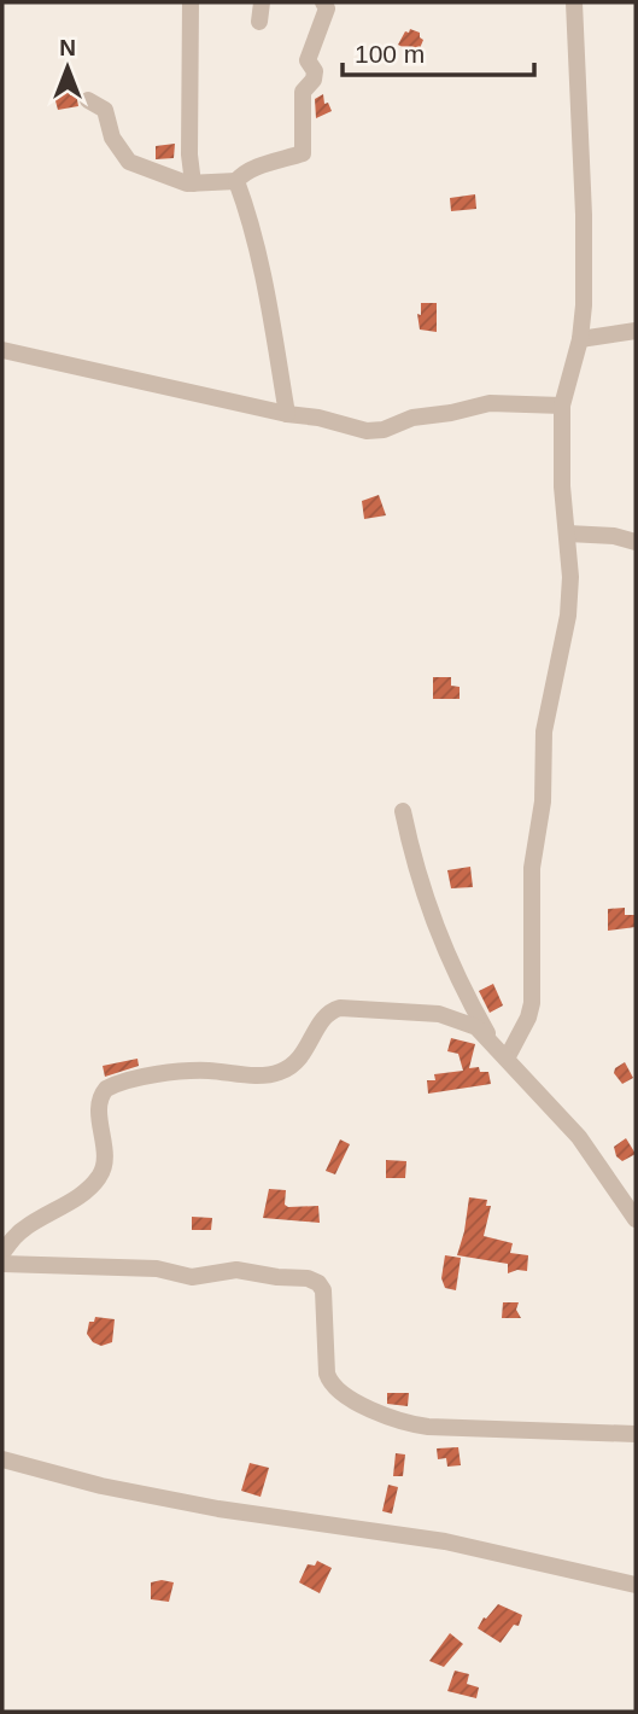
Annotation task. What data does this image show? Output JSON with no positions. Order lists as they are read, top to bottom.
{
  "scale_bar": "100 m",
  "north": "top"
}
